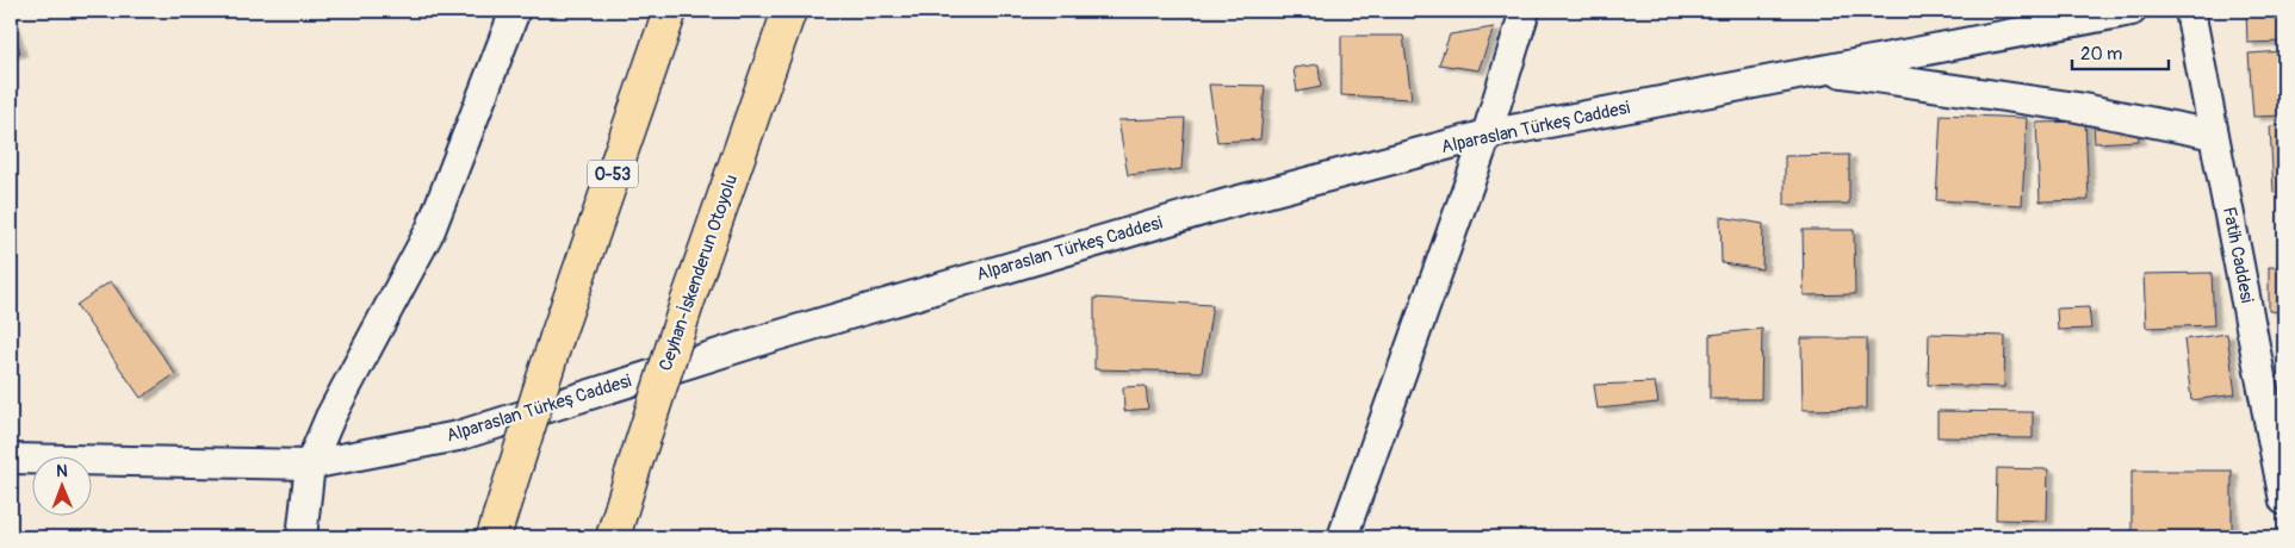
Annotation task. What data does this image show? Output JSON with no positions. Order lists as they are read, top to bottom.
{
  "streets": {
    "highway": ["O-53", "Ceyhan-İskenderun Otoyolu"],
    "street": ["Alparaslan Türkeş Caddesi", "Fatih Caddesi"]
  },
  "scale_bar": "20 m",
  "north": "top"
}
